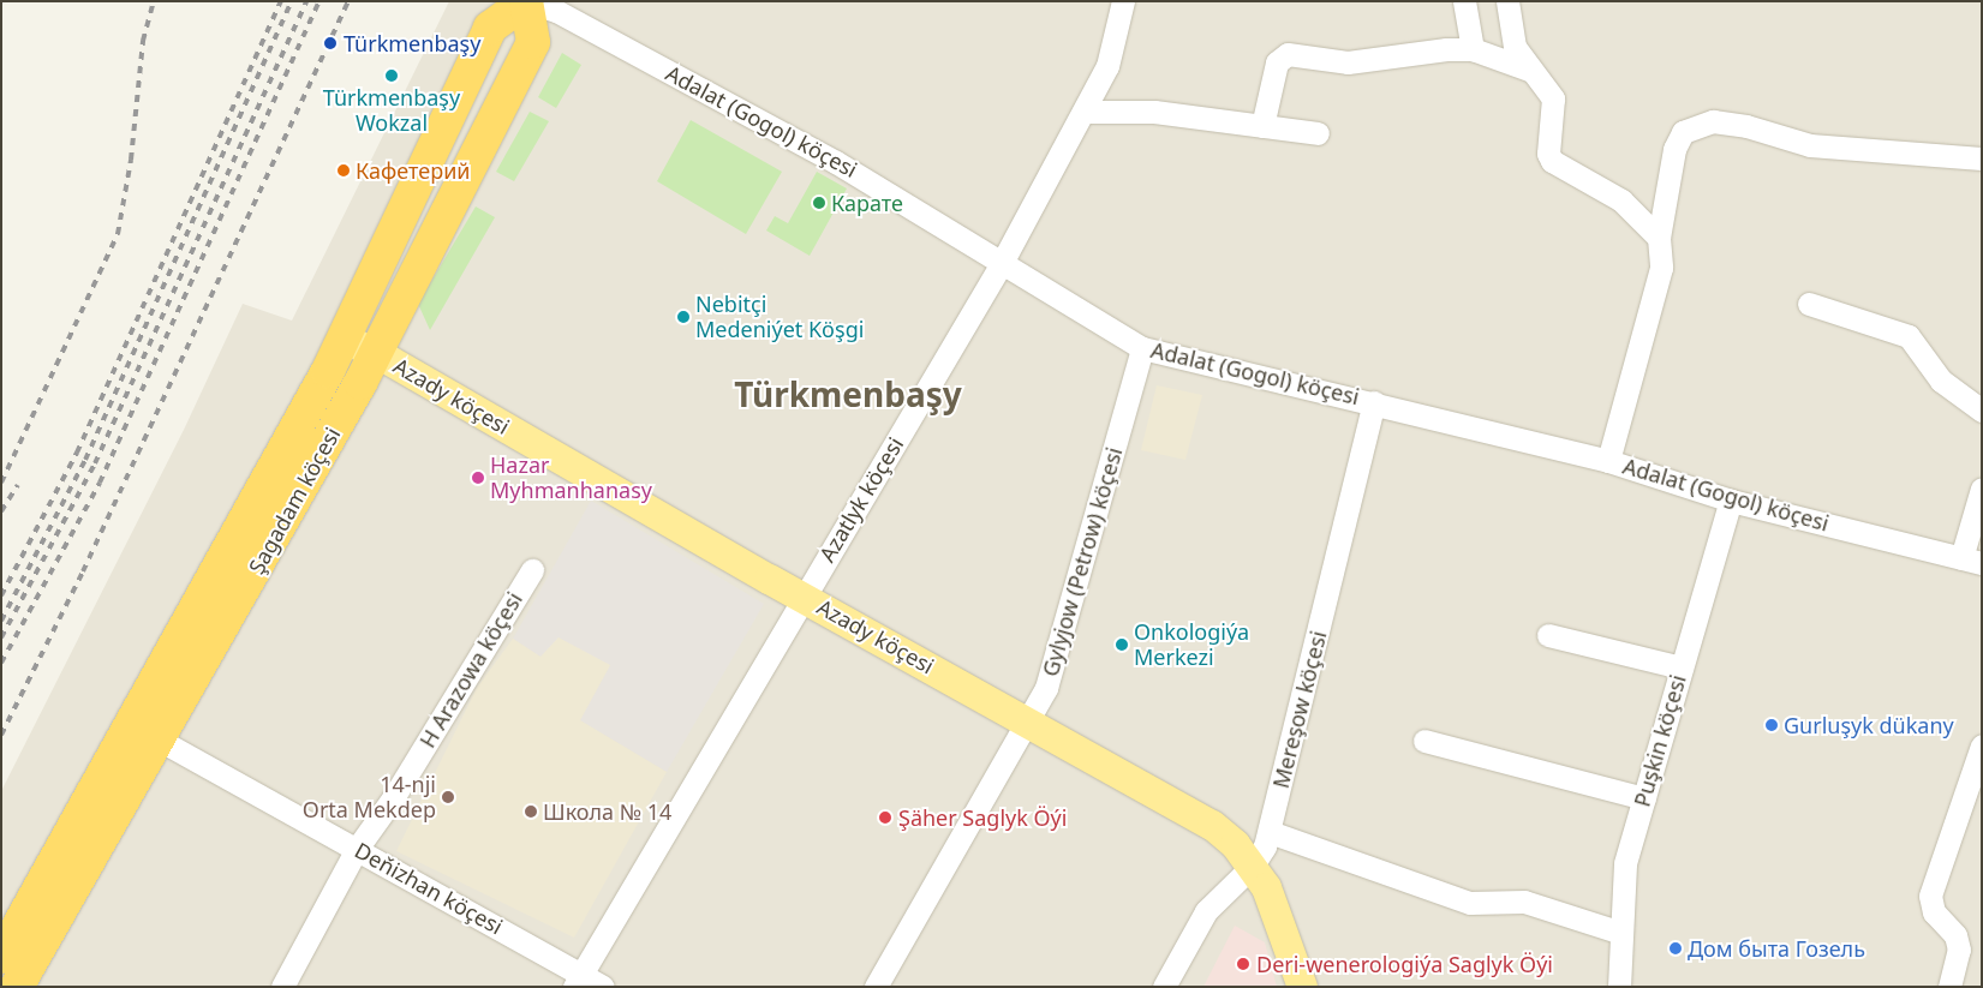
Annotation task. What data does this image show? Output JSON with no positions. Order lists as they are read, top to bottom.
{
  "streets": {
    "highway": ["Şagadam köçesi"],
    "main road": ["Azady köçesi"],
    "street": [
      "Adalat (Gogol) köçesi",
      "Azatlyk köçesi",
      "Gylyjow (Petrow) köçesi",
      "H Arazowa köçesi",
      "Mereşow köçesi",
      "Puşkin köçesi",
      "Deňizhan köçesi"
    ]
  },
  "crossings": [
    ["Adalat (Gogol) köçesi", "Azatlyk köçesi"],
    ["Adalat (Gogol) köçesi", "Şagadam köçesi"],
    ["Adalat (Gogol) köçesi", "Gylyjow (Petrow) köçesi"],
    ["Adalat (Gogol) köçesi", "Mereşow köçesi"],
    ["Adalat (Gogol) köçesi", "Puşkin köçesi"],
    ["Azady köçesi", "Azatlyk köçesi"],
    ["Azady köçesi", "Şagadam köçesi"],
    ["Azady köçesi", "Gylyjow (Petrow) köçesi"],
    ["Azady köçesi", "Mereşow köçesi"],
    ["Azatlyk köçesi", "Deňizhan köçesi"],
    ["Şagadam köçesi", "Deňizhan köçesi"],
    ["H Arazowa köçesi", "Deňizhan köçesi"]
  ],
  "districts": ["Türkmenbaşy"],
  "places": [
    "Türkmenbaşy",
    "Türkmenbaşy Wokzal",
    "Кафетерий",
    "Карате",
    "Nebitçi Medeniýet Köşgi",
    "Hazar Myhmanhanasy",
    "Onkologiýa Merkezi",
    "Gurluşyk dükany",
    "14-nji Orta Mekdep",
    "Школа № 14",
    "Şäher Saglyk Öýi",
    "Дом быта Гозель",
    "Deri-wenerologiýa Saglyk Öýi"
  ]
}
